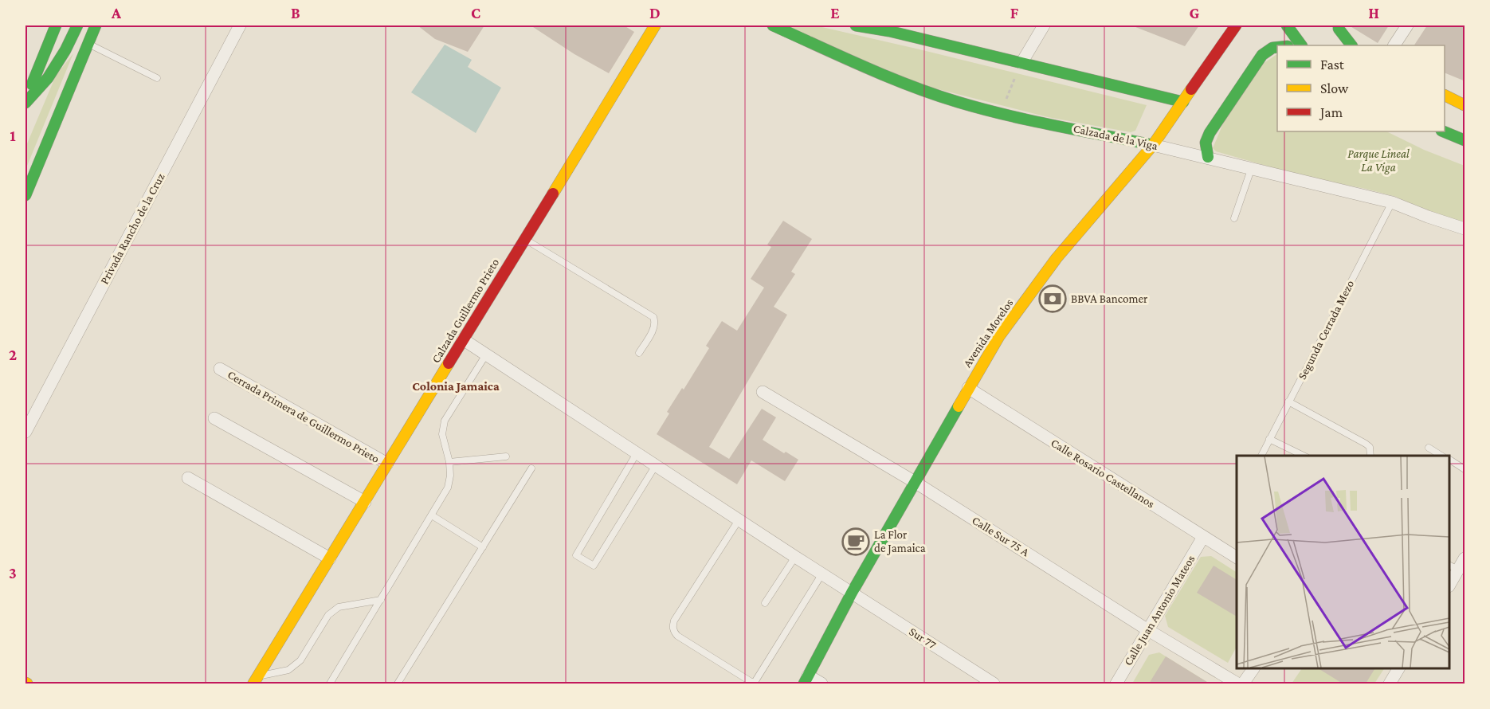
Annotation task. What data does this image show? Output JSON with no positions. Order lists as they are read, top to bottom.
{
  "streets": {
    "main road": ["Calzada de la Viga", "Calzada Guillermo Prieto", "Avenida Morelos"],
    "street": [
      "Privada Rancho de la Cruz",
      "Cerrada Primera de Guillermo Prieto",
      "Calle Rosario Castellanos",
      "Calle Sur 75 A",
      "Calle Juan Antonio Mateos",
      "Sur 77"
    ],
    "lane": ["Segunda Cerrada Mezo"]
  },
  "crossings": [
    ["Calzada de la Viga", "Segunda Cerrada Mezo"],
    ["Calzada de la Viga", "Avenida Morelos"],
    ["Calzada Guillermo Prieto", "Cerrada Primera de Guillermo Prieto"],
    ["Calzada Guillermo Prieto", "Sur 77"],
    ["Avenida Morelos", "Calle Rosario Castellanos"],
    ["Avenida Morelos", "Calle Sur 75 A"],
    ["Avenida Morelos", "Sur 77"],
    ["Calle Rosario Castellanos", "Calle Juan Antonio Mateos"],
    ["Calle Sur 75 A", "Calle Juan Antonio Mateos"]
  ],
  "districts": ["Colonia Jamaica"],
  "parks": ["Parque Lineal La Viga"],
  "places": {
    "bank": ["BBVA Bancomer"],
    "cafe": ["La Flor de Jamaica"]
  },
  "legend": ["Fast", "Slow", "Jam"],
  "grid": {
    "columns": [
      "A",
      "B",
      "C",
      "D",
      "E",
      "F",
      "G",
      "H"
    ],
    "rows": ["1", "2", "3"]
  }
}
